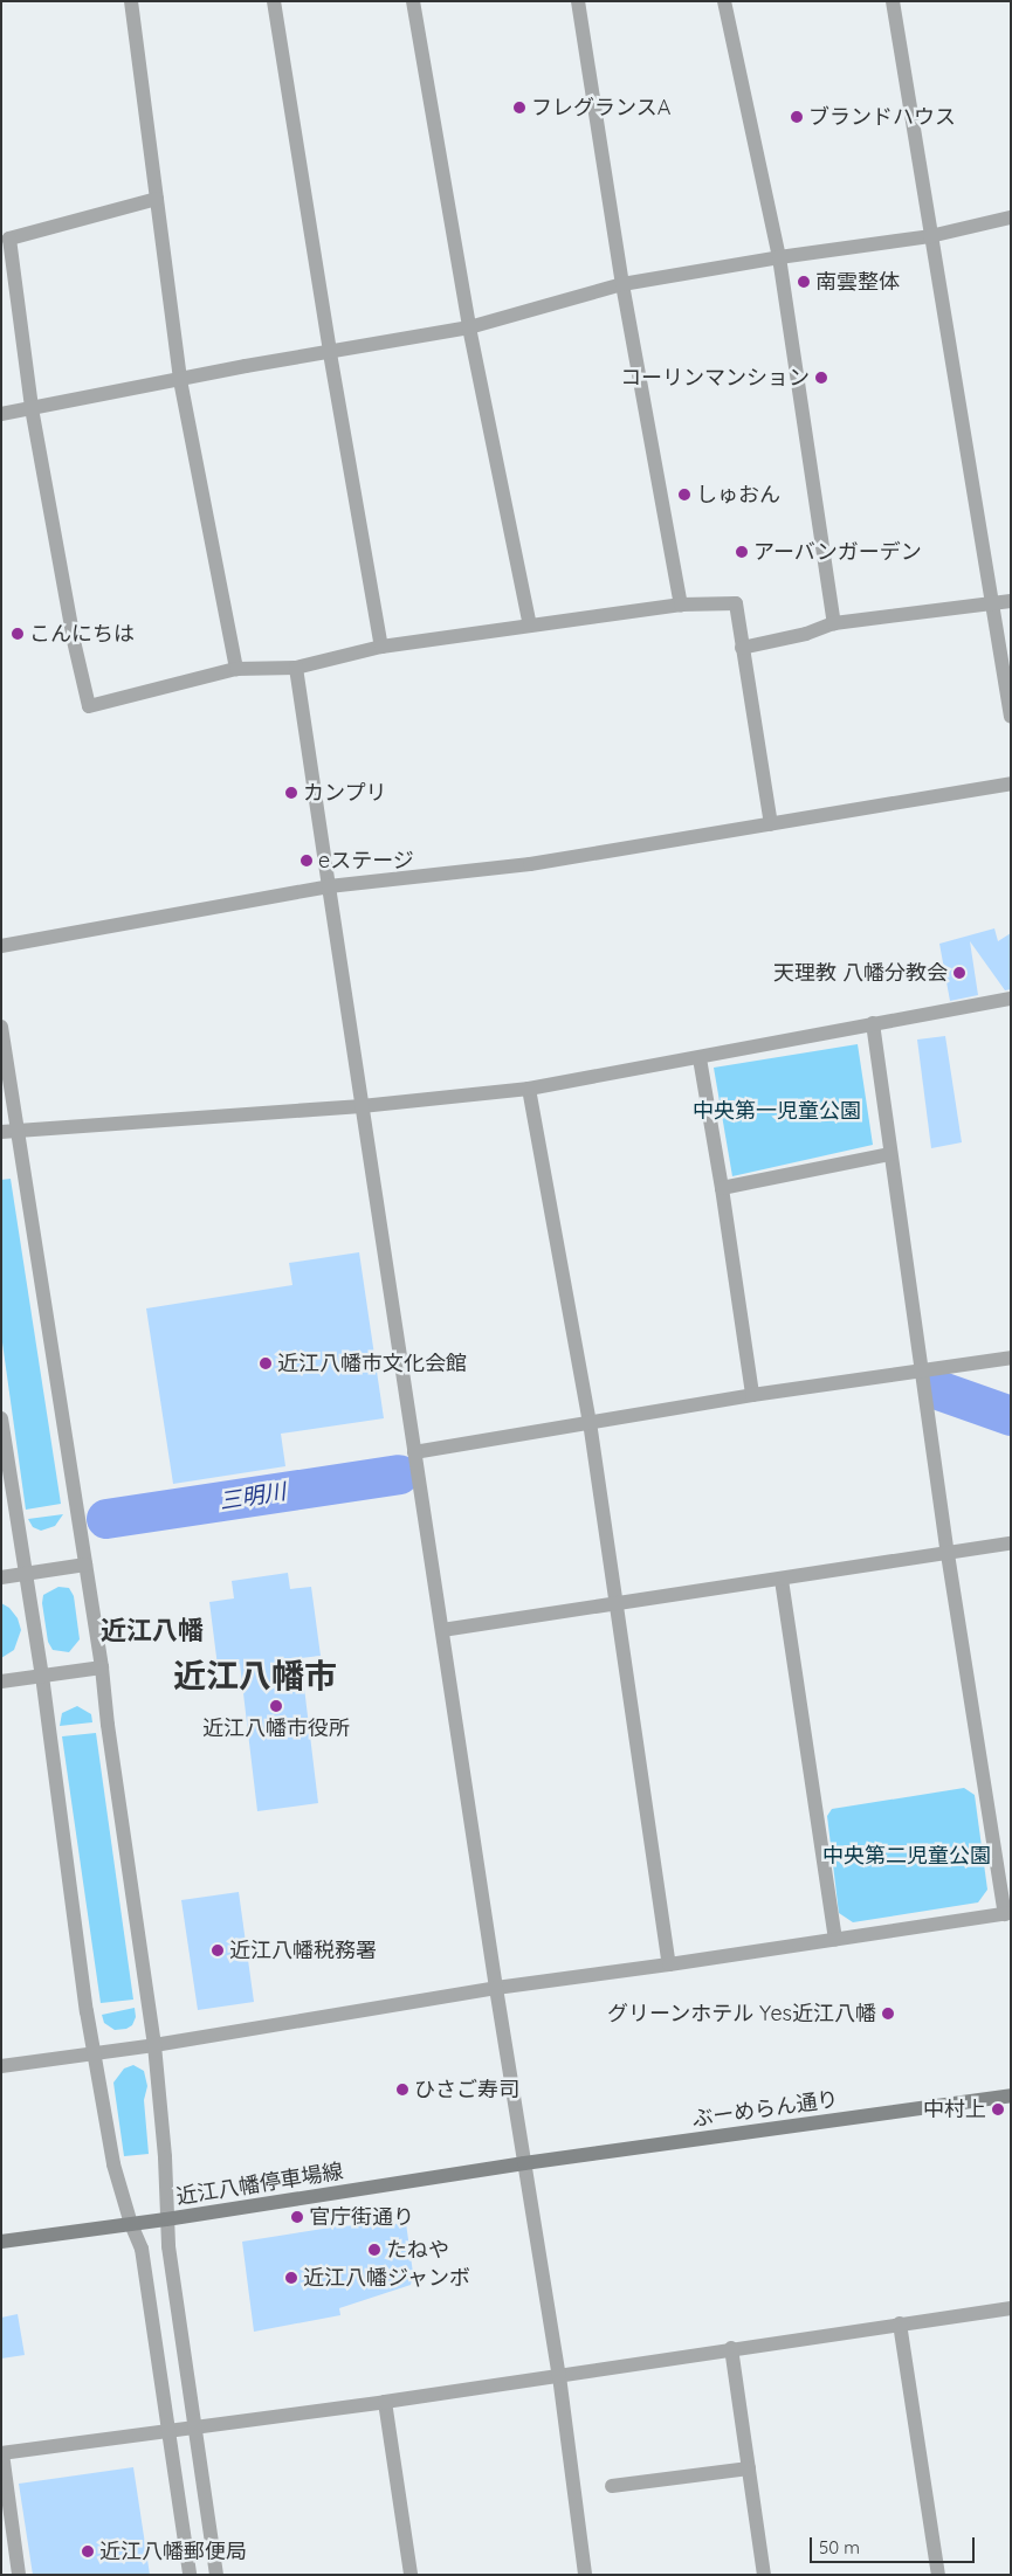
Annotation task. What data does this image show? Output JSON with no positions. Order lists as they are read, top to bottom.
{
  "streets": {
    "main road": ["ぶーめらん通り", "近江八幡停車場線"]
  },
  "crossings": [
    ["ぶーめらん通り", "近江八幡停車場線"]
  ],
  "districts": ["近江八幡", "近江八幡市"],
  "water": ["三明川"],
  "parks": ["中央第一児童公園", "中央第二児童公園"],
  "places": [
    "フレグランスA",
    "ブランドハウス",
    "南雲整体",
    "コーリンマンション",
    "しゅおん",
    "アーバンガーデン",
    "こんにちは",
    "カンプリ",
    "eステージ",
    "天理教 八幡分教会",
    "近江八幡市文化会館",
    "近江八幡市役所",
    "近江八幡税務署",
    "グリーンホテル Yes近江八幡",
    "ひさご寿司",
    "中村上",
    "官庁街通り",
    "たねや",
    "近江八幡ジャンボ",
    "近江八幡郵便局"
  ],
  "scale_bar": "50 m"
}
